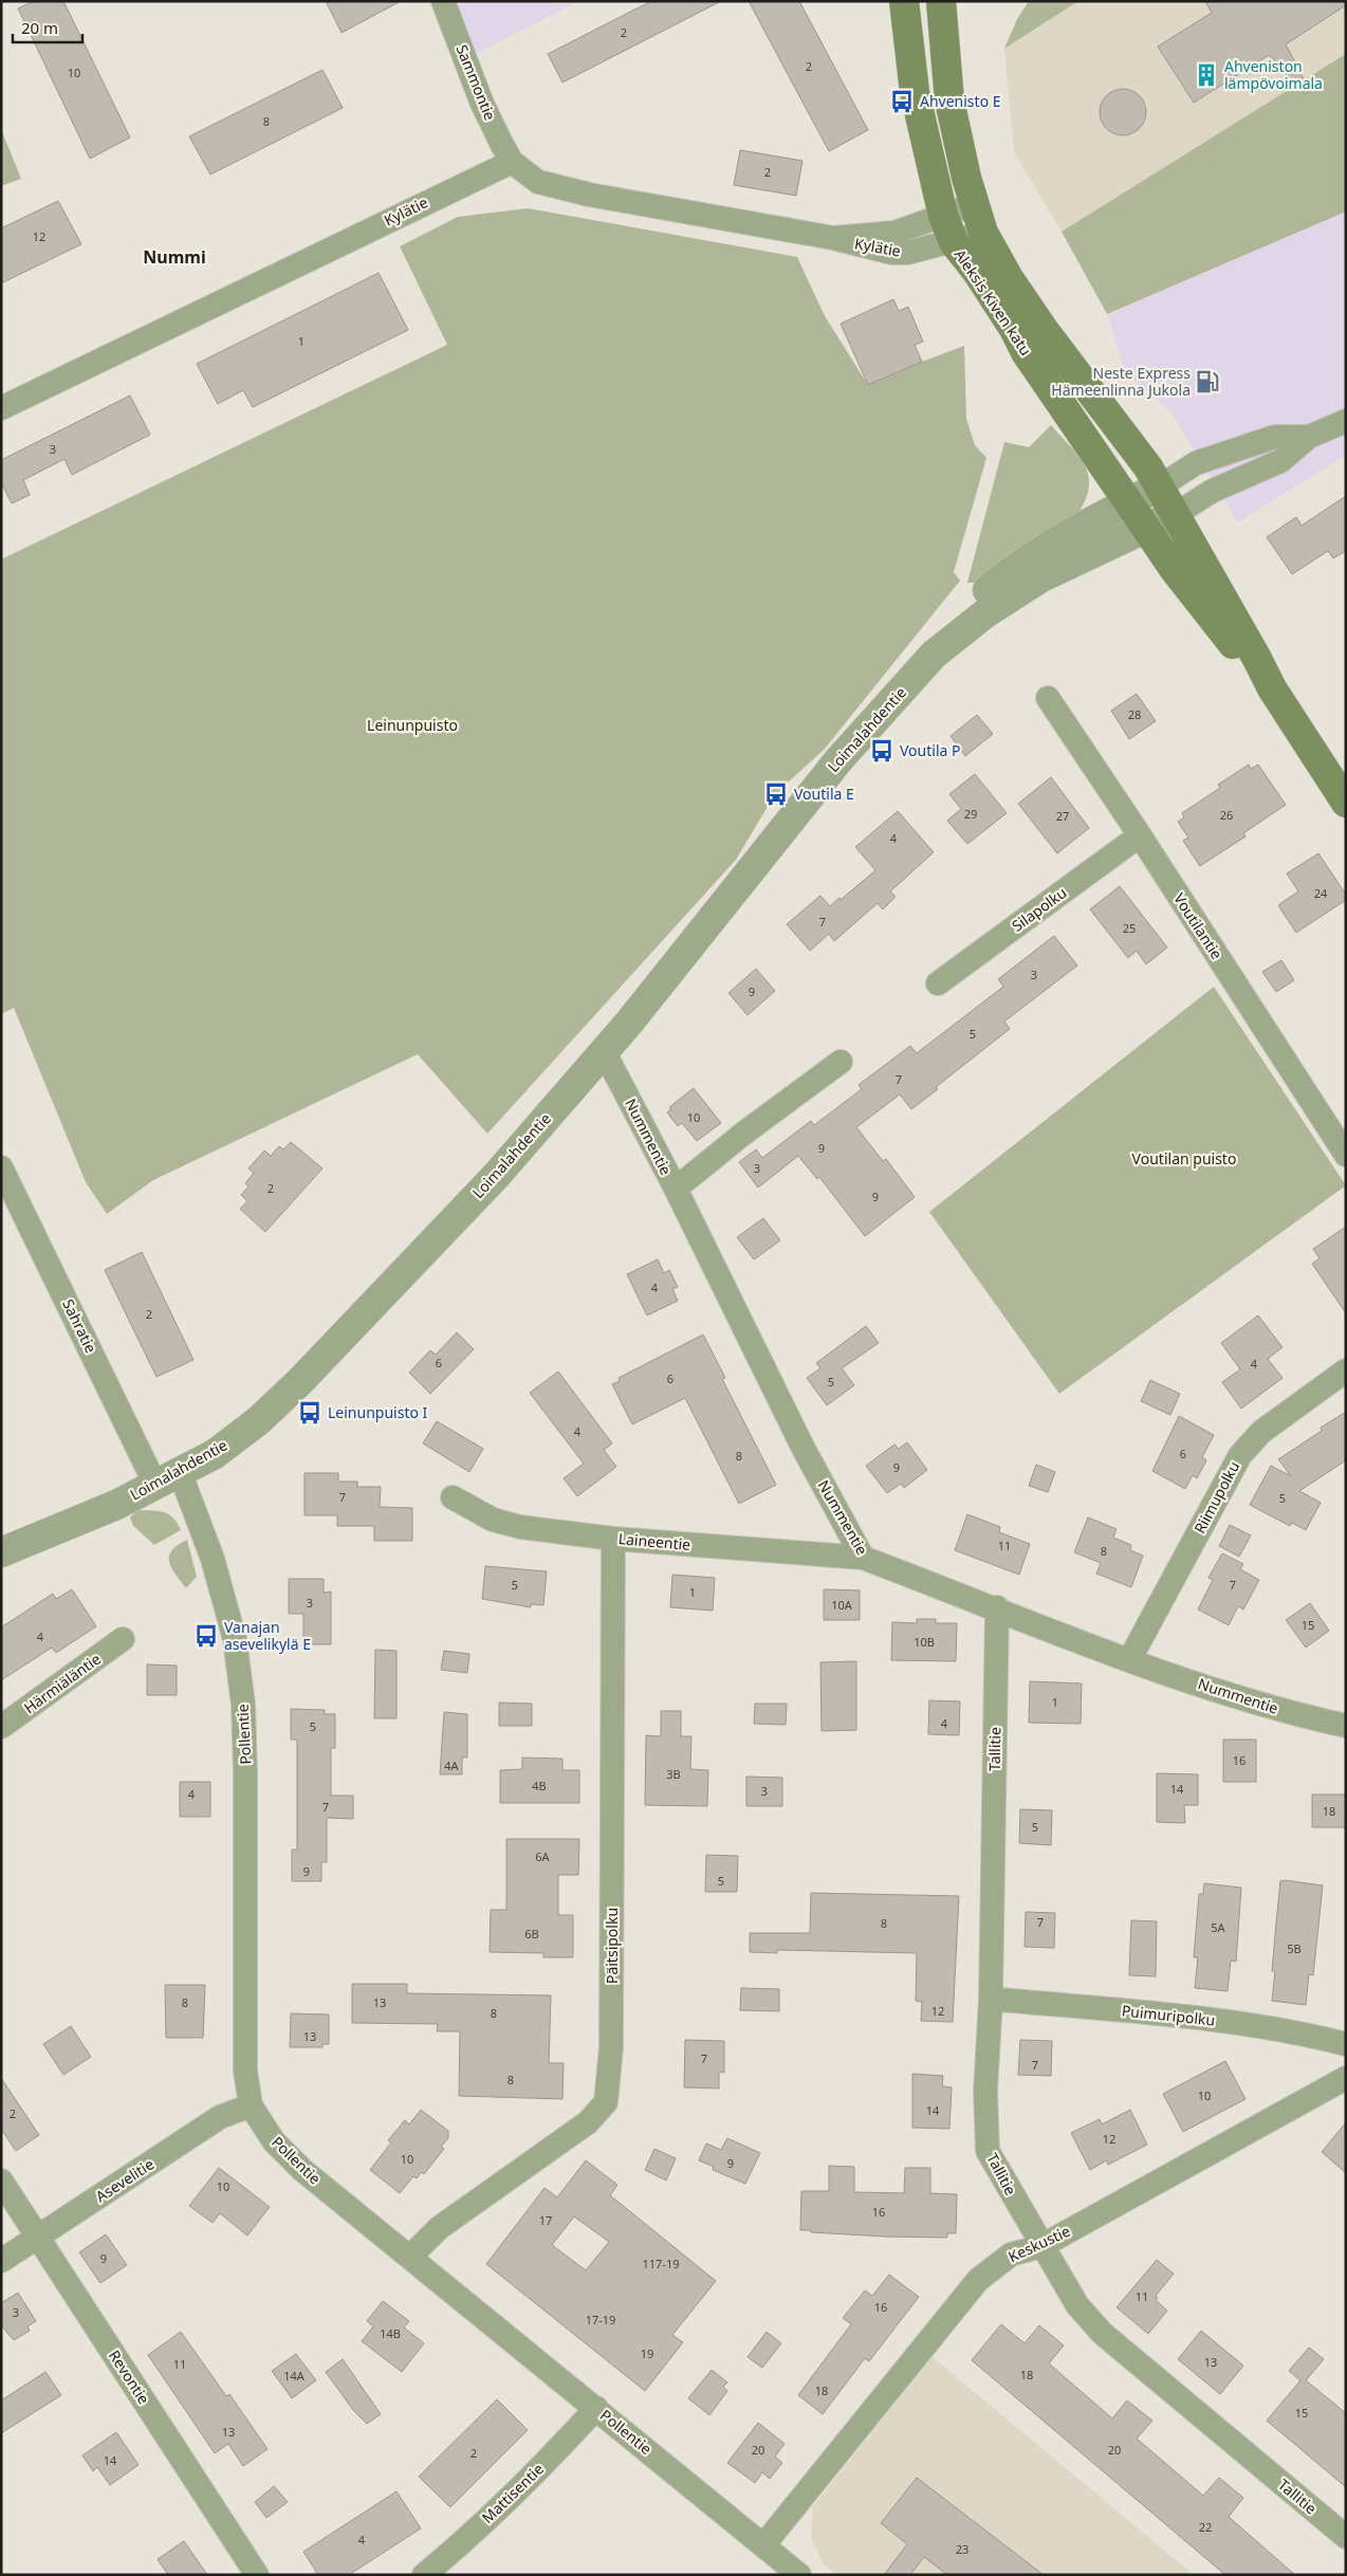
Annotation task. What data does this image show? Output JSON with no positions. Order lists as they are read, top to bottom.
{
  "streets": {
    "main road": ["Aleksis Kiven katu"],
    "street": [
      "Sammontie",
      "Kylätie",
      "Loimalahdentie",
      "Silapolku",
      "Voutilantie",
      "Nummentie",
      "Sahratie",
      "Riimupolku",
      "Laineentie",
      "Härmiäläntie",
      "Pollentie",
      "Tallitie",
      "Päitsipolku",
      "Puimuripolku",
      "Asevelitie",
      "Keskustie",
      "Revontie",
      "Mattisentie"
    ]
  },
  "crossings": [
    ["Sammontie", "Kylätie"],
    ["Kylätie", "Aleksis Kiven katu"],
    ["Aleksis Kiven katu", "Loimalahdentie"],
    ["Loimalahdentie", "Nummentie"],
    ["Loimalahdentie", "Sahratie"],
    ["Loimalahdentie", "Pollentie"],
    ["Silapolku", "Voutilantie"],
    ["Nummentie", "Riimupolku"],
    ["Nummentie", "Laineentie"],
    ["Nummentie", "Tallitie"],
    ["Sahratie", "Pollentie"],
    ["Laineentie", "Päitsipolku"],
    ["Pollentie", "Päitsipolku"],
    ["Pollentie", "Asevelitie"],
    ["Pollentie", "Keskustie"],
    ["Pollentie", "Mattisentie"],
    ["Tallitie", "Puimuripolku"],
    ["Tallitie", "Keskustie"],
    ["Asevelitie", "Revontie"]
  ],
  "districts": ["Nummi"],
  "parks": ["Leinunpuisto", "Voutilan puisto"],
  "places": {
    "building": ["Ahveniston lämpövoimala"],
    "bus stop": [
      "Ahvenisto E",
      "Voutila P",
      "Voutila E",
      "Leinunpuisto I",
      "Vanajan asevelikylä E"
    ],
    "fuel station": ["Neste Express Hämeenlinna Jukola"]
  },
  "house_numbers": [
    "2",
    "2",
    "10",
    "8",
    "2",
    "12",
    "1",
    "3",
    "28",
    "29",
    "26",
    "27",
    "4",
    "24",
    "7",
    "25",
    "3",
    "9",
    "5",
    "7",
    "10",
    "9",
    "3",
    "2",
    "9",
    "4",
    "2",
    "6",
    "4",
    "6",
    "5",
    "4",
    "6",
    "8",
    "9",
    "7",
    "5",
    "11",
    "8",
    "5",
    "7",
    "1",
    "3",
    "10A",
    "15",
    "4",
    "10B",
    "1",
    "4",
    "5",
    "16",
    "4A",
    "3B",
    "4B",
    "14",
    "3",
    "4",
    "7",
    "18",
    "5",
    "6A",
    "9",
    "5",
    "7",
    "8",
    "5A",
    "6B",
    "5B",
    "8",
    "13",
    "12",
    "8",
    "13",
    "7",
    "7",
    "8",
    "10",
    "14",
    "2",
    "12",
    "10",
    "9",
    "10",
    "16",
    "17",
    "9",
    "117-19",
    "11",
    "16",
    "3",
    "17-19",
    "14B",
    "19",
    "13",
    "11",
    "18",
    "14A",
    "18",
    "15",
    "13",
    "20",
    "20",
    "2",
    "14",
    "22",
    "4",
    "23"
  ],
  "scale_bar": "20 m"
}
